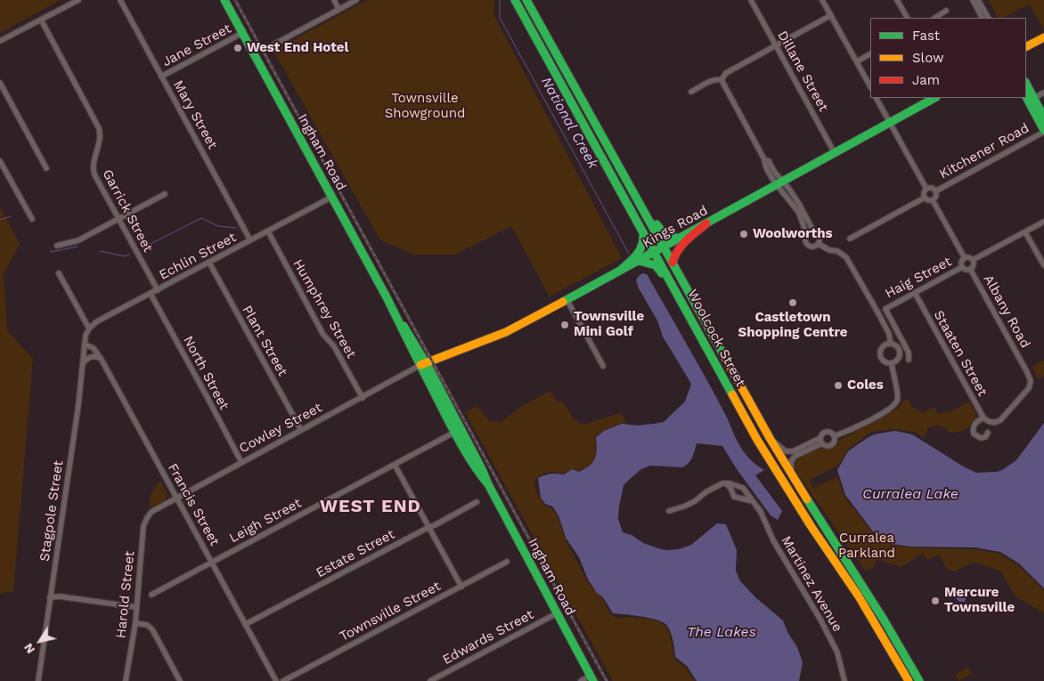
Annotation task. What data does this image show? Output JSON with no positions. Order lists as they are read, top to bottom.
{
  "streets": {
    "main road": ["Ingham Road", "Kings Road", "Woolcock Street"],
    "street": [
      "Jane Street",
      "Dillane Street",
      "Mary Street",
      "Kitchener Road",
      "Garrick Street",
      "Echlin Street",
      "Haig Street",
      "Humphrey Street",
      "Albany Road",
      "Plant Street",
      "Staaten Street",
      "North Street",
      "Cowley Street",
      "Francis Street",
      "Stagpole Street",
      "Leigh Street",
      "Estate Street",
      "Martinez Avenue",
      "Harold Street",
      "Townsville Street",
      "Edwards Street"
    ]
  },
  "crossings": [
    ["Jane Street", "Mary Street"],
    ["Jane Street", "Ingham Road"],
    ["Dillane Street", "Kings Road"],
    ["Mary Street", "Echlin Street"],
    ["Ingham Road", "Kings Road"],
    ["Ingham Road", "Echlin Street"],
    ["Ingham Road", "Cowley Street"],
    ["Ingham Road", "Leigh Street"],
    ["Ingham Road", "Edwards Street"],
    ["Garrick Street", "Echlin Street"],
    ["Kings Road", "Woolcock Street"],
    ["Kings Road", "Cowley Street"],
    ["Echlin Street", "Humphrey Street"],
    ["Echlin Street", "Plant Street"],
    ["Echlin Street", "North Street"],
    ["Haig Street", "Albany Road"],
    ["Haig Street", "Staaten Street"],
    ["Humphrey Street", "Cowley Street"],
    ["Albany Road", "Staaten Street"],
    ["Plant Street", "Cowley Street"],
    ["North Street", "Cowley Street"],
    ["Cowley Street", "Francis Street"],
    ["Cowley Street", "Harold Street"],
    ["Francis Street", "Stagpole Street"],
    ["Francis Street", "Leigh Street"],
    ["Francis Street", "Estate Street"]
  ],
  "districts": ["WEST END"],
  "water": ["National Creek", "Curralea Lake", "The Lakes"],
  "parks": ["Townsville Showground", "Curralea Parkland"],
  "places": [
    "West End Hotel",
    "Woolworths",
    "Castletown Shopping Centre",
    "Townsville Mini Golf",
    "Coles",
    "Mercure Townsville"
  ],
  "legend": ["Fast", "Slow", "Jam"],
  "north": "bottom left"
}
